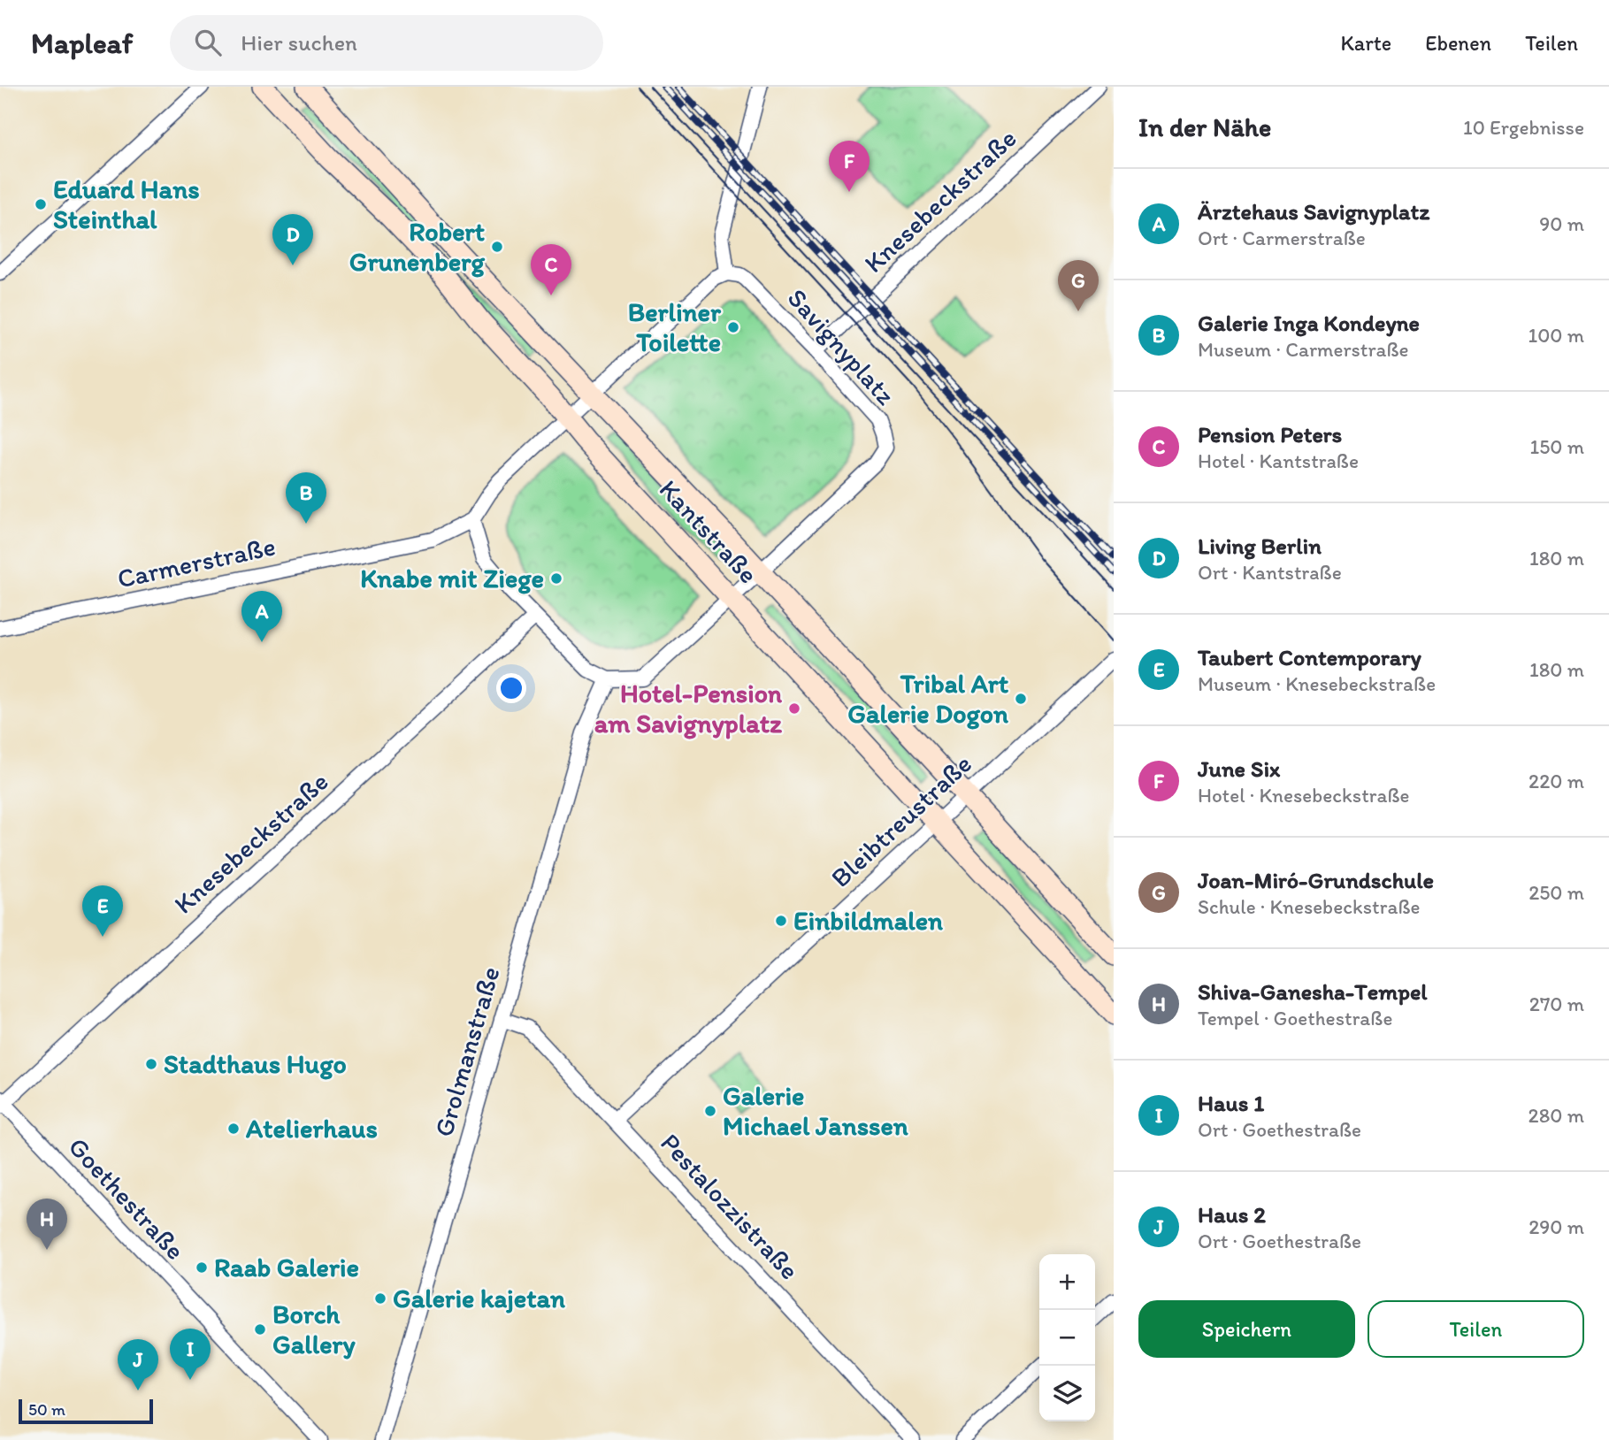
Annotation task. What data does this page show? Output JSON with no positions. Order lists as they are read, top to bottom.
{
  "streets": {
    "main road": ["Kantstraße"],
    "street": [
      "Knesebeckstraße",
      "Savignyplatz",
      "Carmerstraße",
      "Bleibtreustraße",
      "Grolmanstraße",
      "Goethestraße",
      "Pestalozzistraße"
    ]
  },
  "crossings": [
    ["Knesebeckstraße", "Savignyplatz"],
    ["Knesebeckstraße", "Goethestraße"],
    ["Savignyplatz", "Kantstraße"],
    ["Savignyplatz", "Grolmanstraße"],
    ["Kantstraße", "Bleibtreustraße"],
    ["Bleibtreustraße", "Pestalozzistraße"],
    ["Grolmanstraße", "Pestalozzistraße"]
  ],
  "places": [
    "Eduard Hans Steinthal",
    "Robert Grunenberg",
    "Berliner Toilette",
    "Knabe mit Ziege",
    "Tribal Art Galerie Dogon",
    "Hotel-Pension am Savignyplatz",
    "Einbildmalen",
    "Stadthaus Hugo",
    "Galerie Michael Janssen",
    "Atelierhaus",
    "Raab Galerie",
    "Galerie kajetan",
    "Borch Gallery"
  ],
  "scale_bar": "50 m",
  "page": {
    "header": "Mapleaf",
    "search": "Hier suchen",
    "nav": ["Karte", "Ebenen", "Teilen"],
    "heading": ["In der Nähe", "10 Ergebnisse"],
    "pins": [
      "F",
      "D",
      "C",
      "G",
      "B",
      "A",
      "E",
      "H",
      "I",
      "J"
    ],
    "list": [
      {
        "mark": "A",
        "name": "Ärztehaus Savignyplatz",
        "note": "Ort · Carmerstraße",
        "value": "90 m"
      },
      {
        "mark": "B",
        "name": "Galerie Inga Kondeyne",
        "note": "Museum · Carmerstraße",
        "value": "100 m"
      },
      {
        "mark": "C",
        "name": "Pension Peters",
        "note": "Hotel · Kantstraße",
        "value": "150 m"
      },
      {
        "mark": "D",
        "name": "Living Berlin",
        "note": "Ort · Kantstraße",
        "value": "180 m"
      },
      {
        "mark": "E",
        "name": "Taubert Contemporary",
        "note": "Museum · Knesebeckstraße",
        "value": "180 m"
      },
      {
        "mark": "F",
        "name": "June Six",
        "note": "Hotel · Knesebeckstraße",
        "value": "220 m"
      },
      {
        "mark": "G",
        "name": "Joan-Miró-Grundschule",
        "note": "Schule · Knesebeckstraße",
        "value": "250 m"
      },
      {
        "mark": "H",
        "name": "Shiva-Ganesha-Tempel",
        "note": "Tempel · Goethestraße",
        "value": "270 m"
      },
      {
        "mark": "I",
        "name": "Haus 1",
        "note": "Ort · Goethestraße",
        "value": "280 m"
      },
      {
        "mark": "J",
        "name": "Haus 2",
        "note": "Ort · Goethestraße",
        "value": "290 m"
      }
    ],
    "map_buttons": ["+", "−"],
    "buttons": ["Speichern", "Teilen"],
    "scale": "50 m"
  }
}
